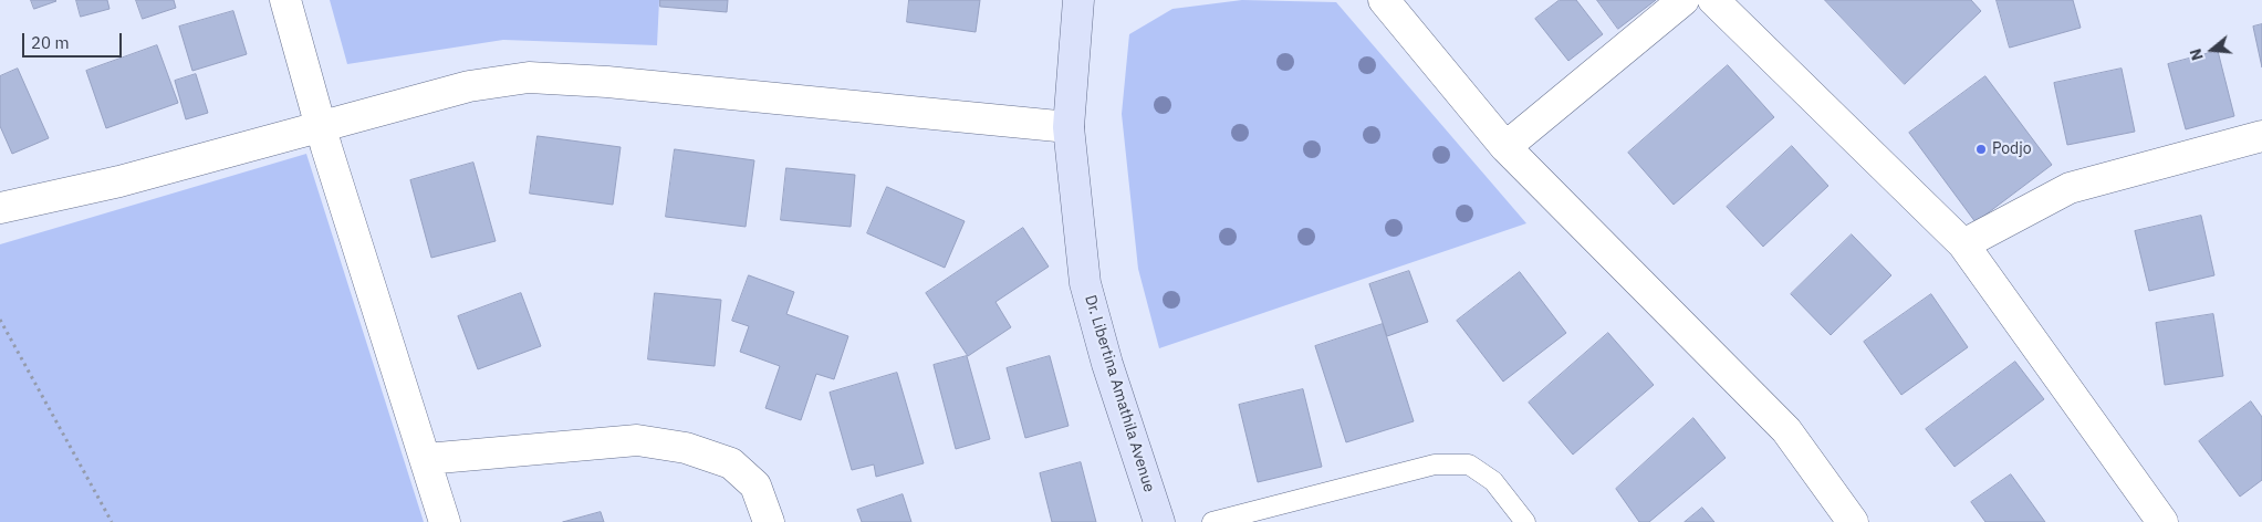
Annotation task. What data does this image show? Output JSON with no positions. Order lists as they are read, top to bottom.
{
  "streets": {
    "street": ["Dr. Libertina Amathila Avenue"]
  },
  "places": ["Podjo"],
  "scale_bar": "20 m",
  "north": "left"
}
